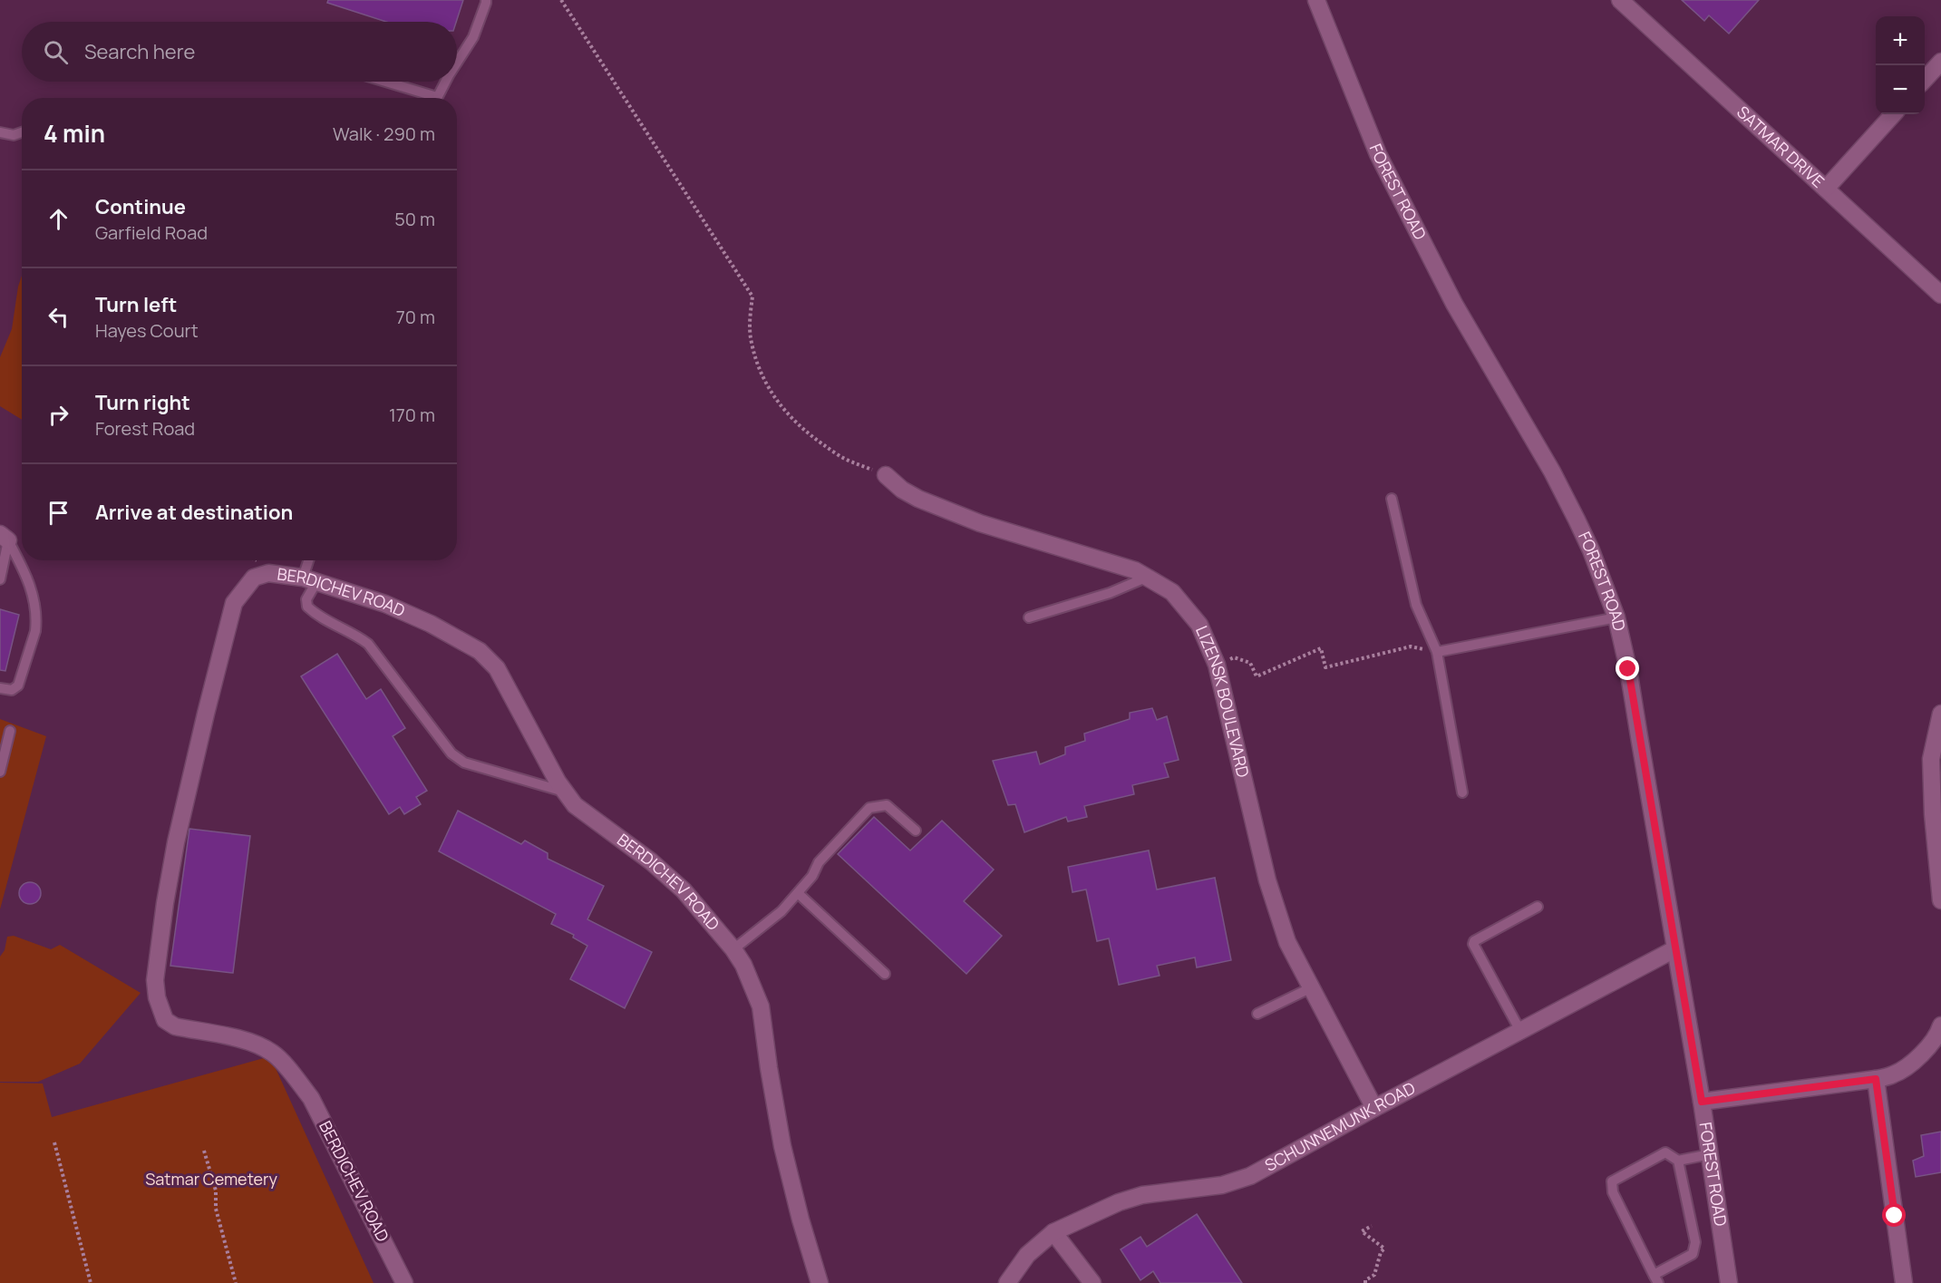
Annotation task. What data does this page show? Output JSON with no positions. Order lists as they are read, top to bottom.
{
  "streets": {
    "street": [
      "SATMAR DRIVE",
      "FOREST ROAD",
      "BERDICHEV ROAD",
      "LIZENSK BOULEVARD",
      "SCHUNNEMUNK ROAD"
    ]
  },
  "crossings": [
    ["FOREST ROAD", "SCHUNNEMUNK ROAD"],
    ["LIZENSK BOULEVARD", "SCHUNNEMUNK ROAD"]
  ],
  "parks": ["Satmar Cemetery"],
  "page": {
    "map_buttons": ["+", "−"],
    "search": "Search here",
    "heading": ["4 min", "Walk · 290 m"],
    "list": [
      ["Continue", "Garfield Road", "50 m"],
      ["Turn left", "Hayes Court", "70 m"],
      ["Turn right", "Forest Road", "170 m"],
      "Arrive at destination"
    ]
  }
}
